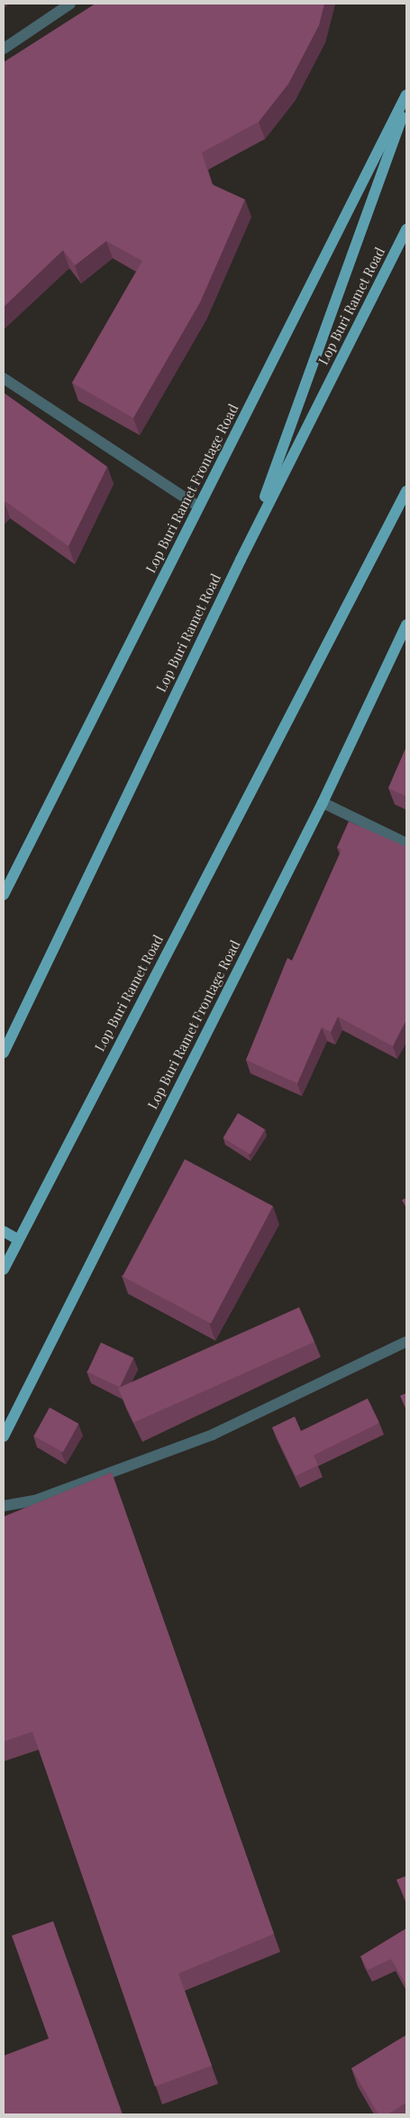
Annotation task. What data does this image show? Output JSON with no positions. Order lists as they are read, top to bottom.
{
  "streets": {
    "main road": ["Lop Buri Ramet Road", "Lop Buri Ramet Frontage Road"]
  }
}
